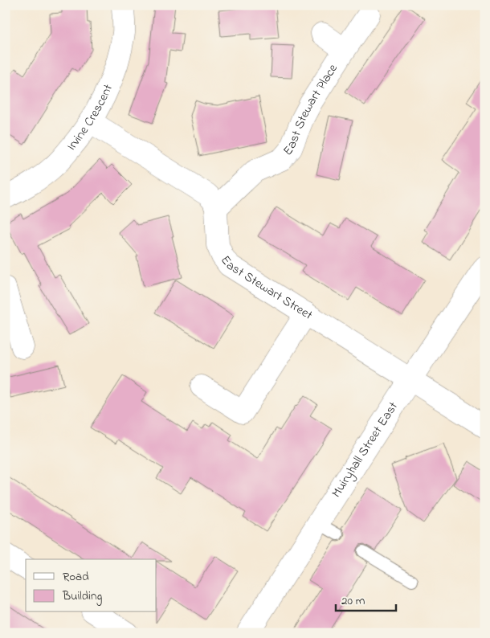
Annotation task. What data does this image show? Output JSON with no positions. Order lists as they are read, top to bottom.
{
  "streets": {
    "street": [
      "East Stewart Place",
      "Irvine Crescent",
      "East Stewart Street",
      "Muiryhall Street East"
    ]
  },
  "crossings": [
    ["East Stewart Place", "East Stewart Street"],
    ["East Stewart Street", "Muiryhall Street East"]
  ],
  "legend": ["Road", "Building"],
  "scale_bar": "20 m"
}
